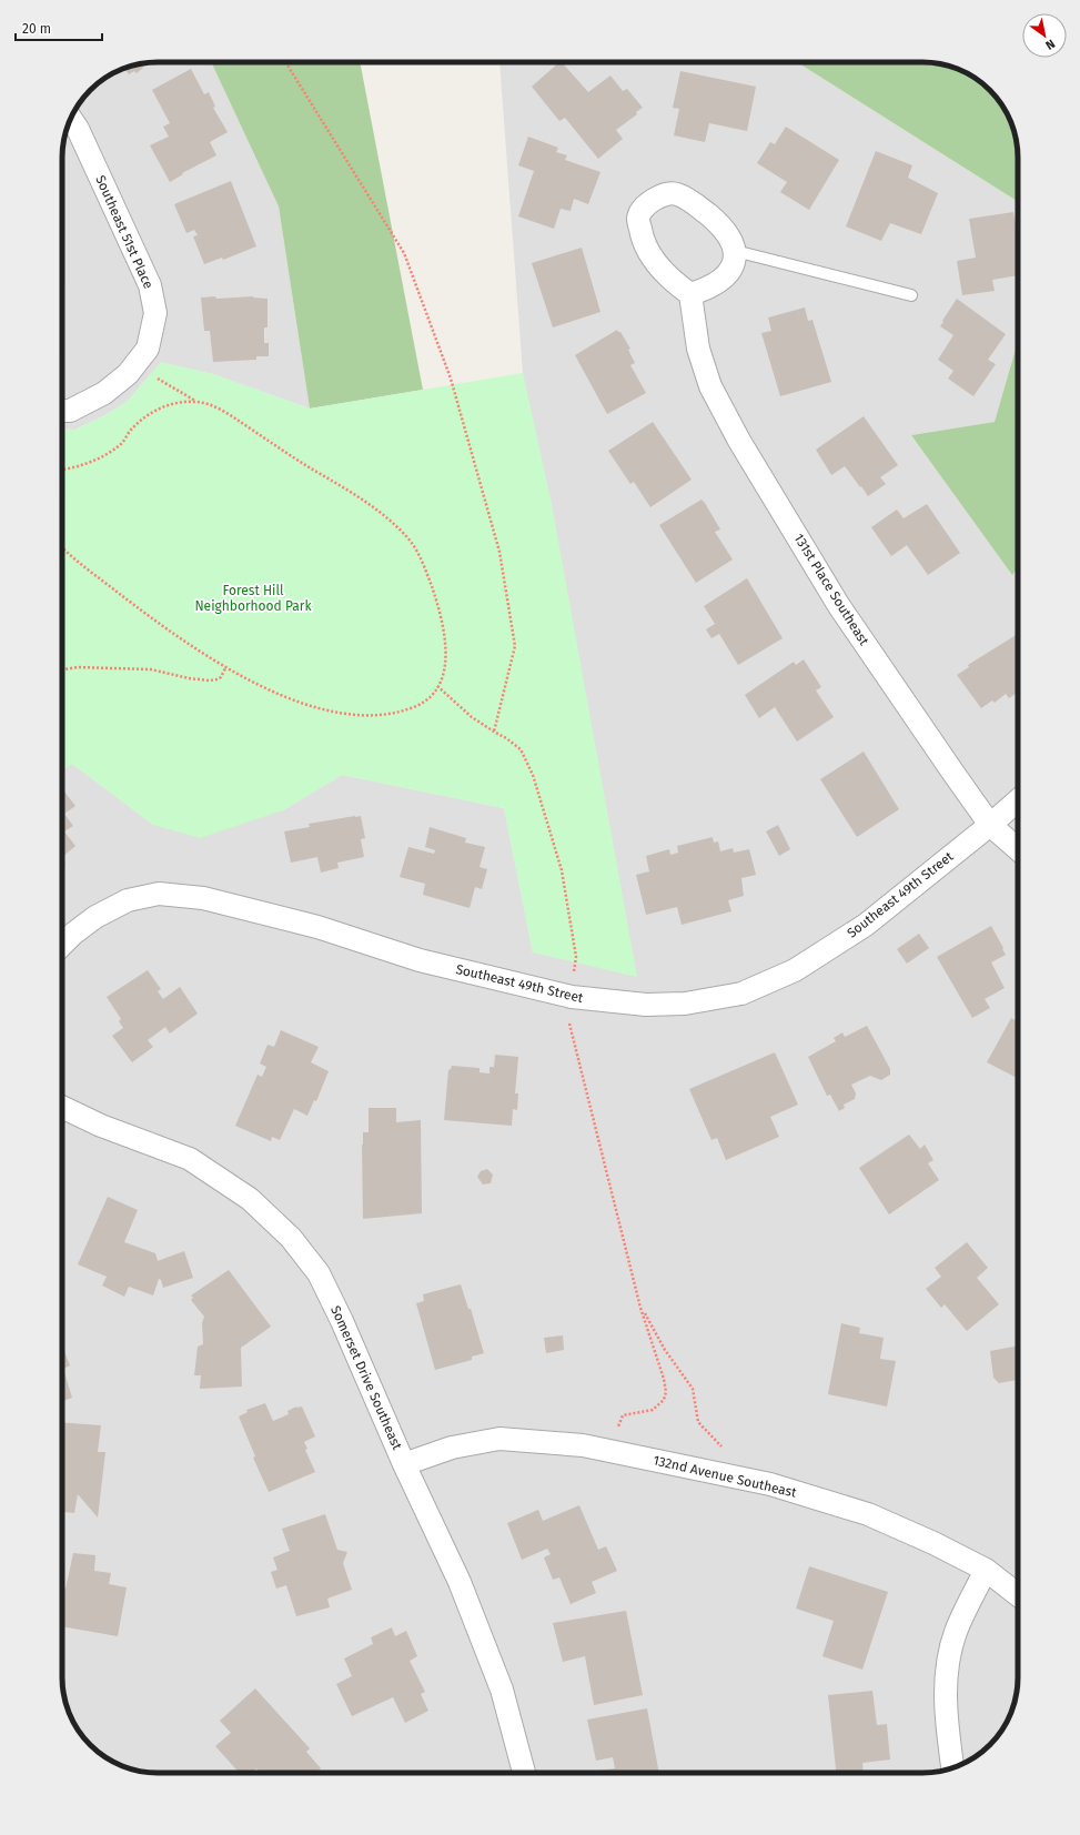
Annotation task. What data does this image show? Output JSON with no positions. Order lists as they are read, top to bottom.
{
  "streets": {
    "street": [
      "Southeast 51st Place",
      "131st Place Southeast",
      "Southeast 49th Street",
      "Somerset Drive Southeast",
      "132nd Avenue Southeast"
    ]
  },
  "crossings": [
    ["131st Place Southeast", "Southeast 49th Street"],
    ["Somerset Drive Southeast", "132nd Avenue Southeast"]
  ],
  "parks": ["Forest Hill Neighborhood Park"],
  "scale_bar": "20 m",
  "north": "bottom right"
}
